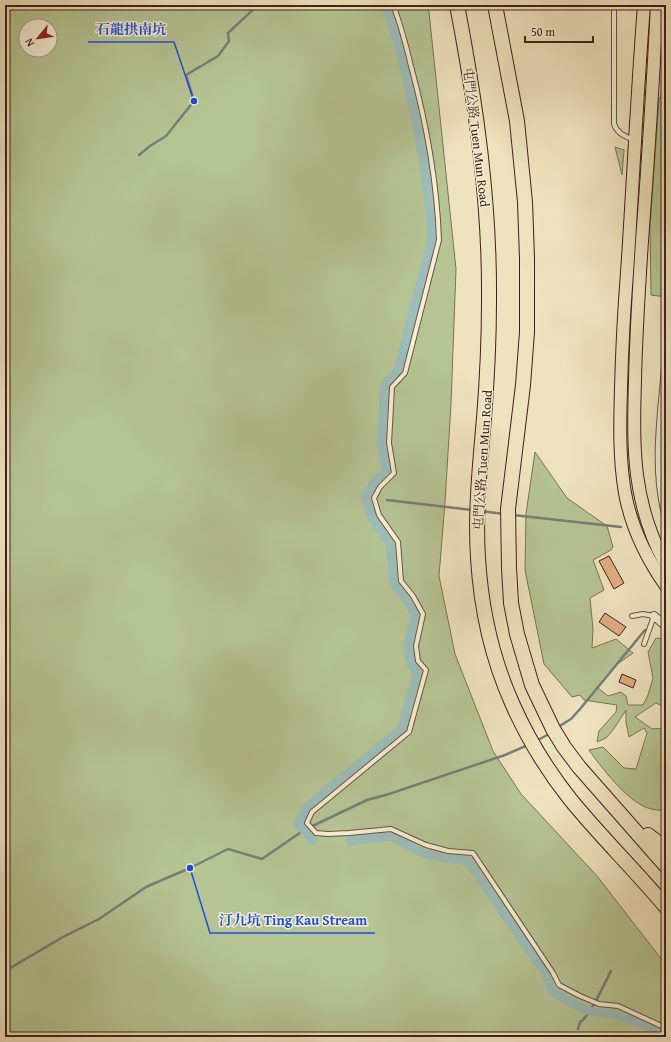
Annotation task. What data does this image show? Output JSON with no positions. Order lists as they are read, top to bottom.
{
  "streets": {
    "highway": ["屯門公路 Tuen Mun Road"]
  },
  "places": ["石龍拱南坑", "汀九坑 Ting Kau Stream"],
  "scale_bar": "50 m",
  "north": "bottom left"
}
